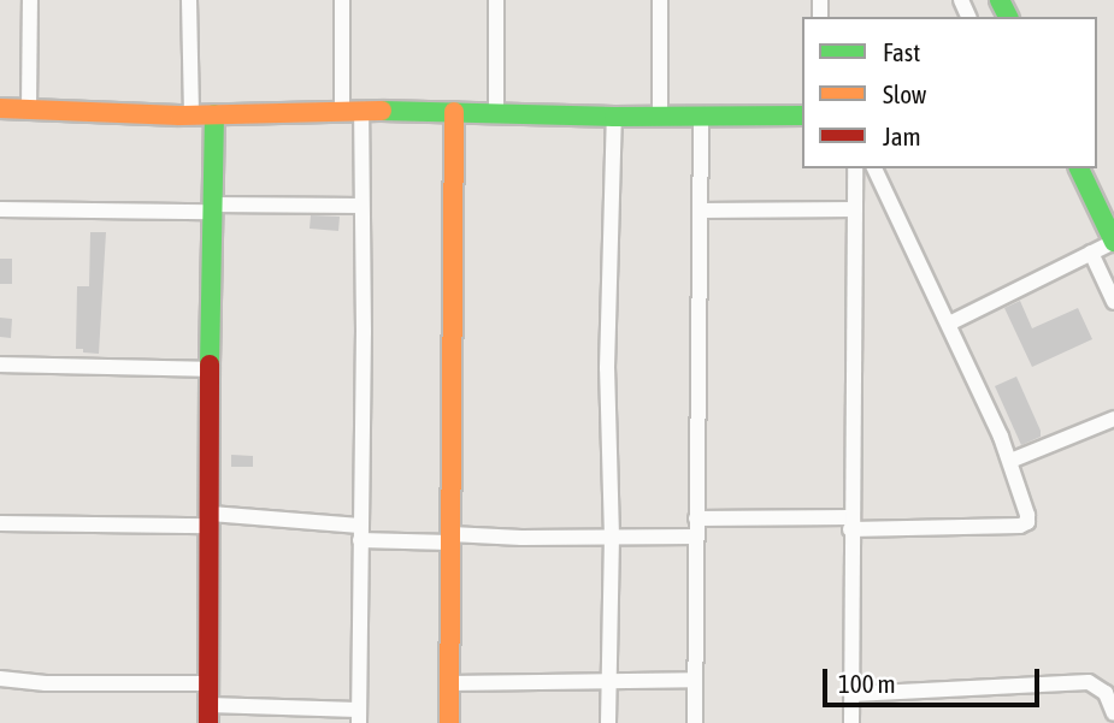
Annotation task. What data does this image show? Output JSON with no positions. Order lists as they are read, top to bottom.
{
  "legend": ["Fast", "Slow", "Jam"],
  "scale_bar": "100 m"
}
